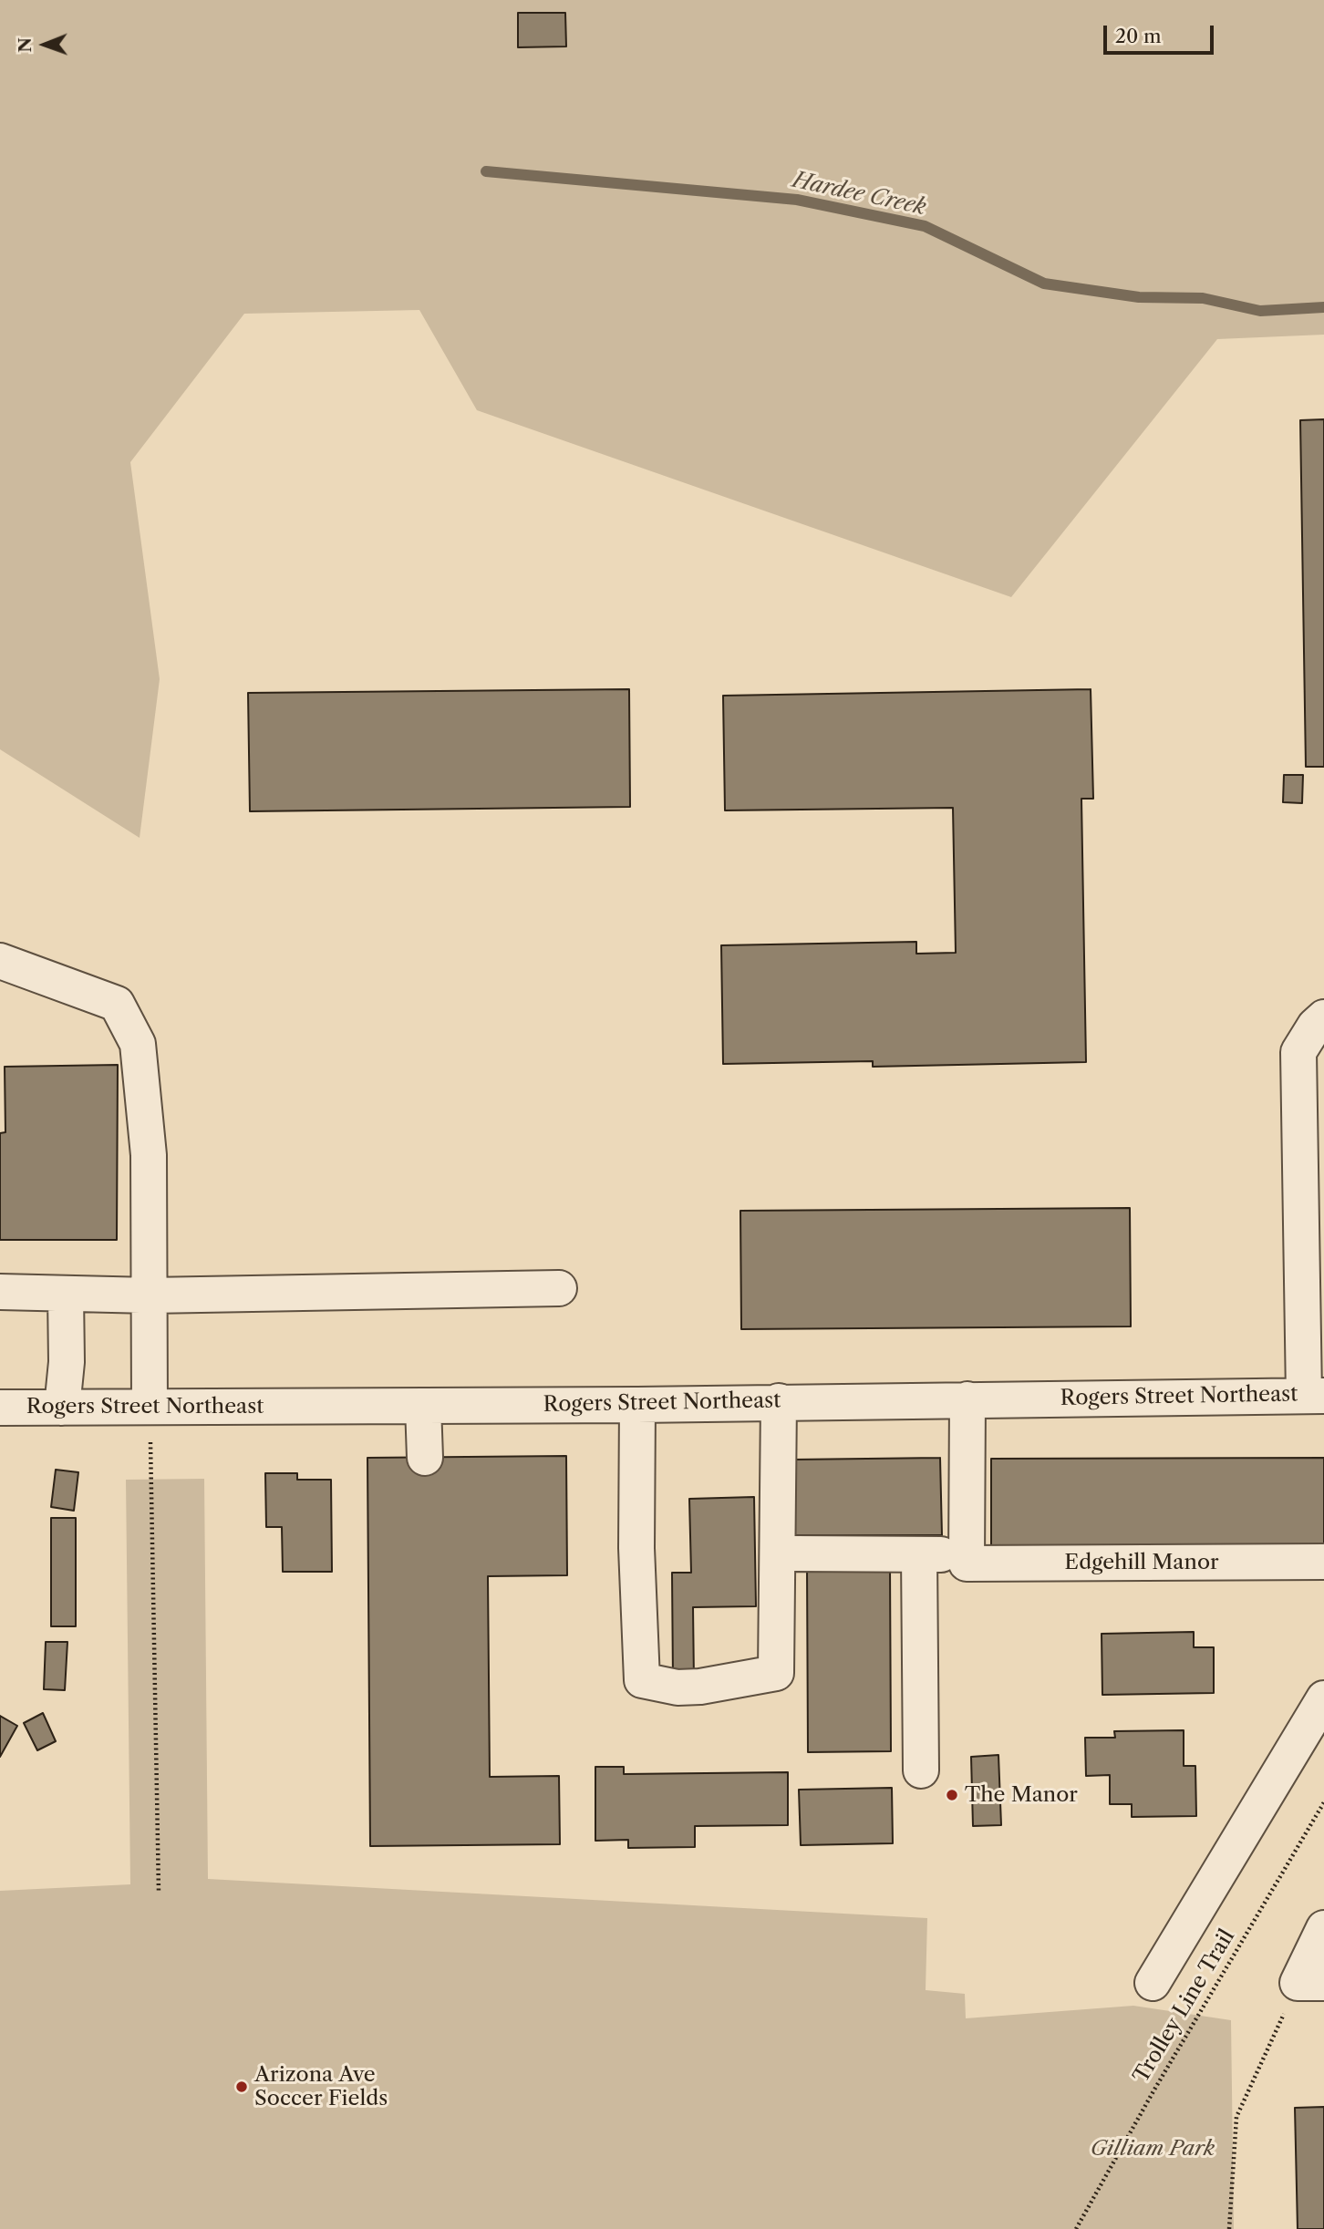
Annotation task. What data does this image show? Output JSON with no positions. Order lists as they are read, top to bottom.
{
  "streets": {
    "street": ["Rogers Street Northeast", "Edgehill Manor"],
    "path": ["Trolley Line Trail"]
  },
  "water": ["Hardee Creek"],
  "parks": ["Gilliam Park"],
  "places": ["The Manor", "Arizona Ave Soccer Fields"],
  "scale_bar": "20 m",
  "north": "left"
}
